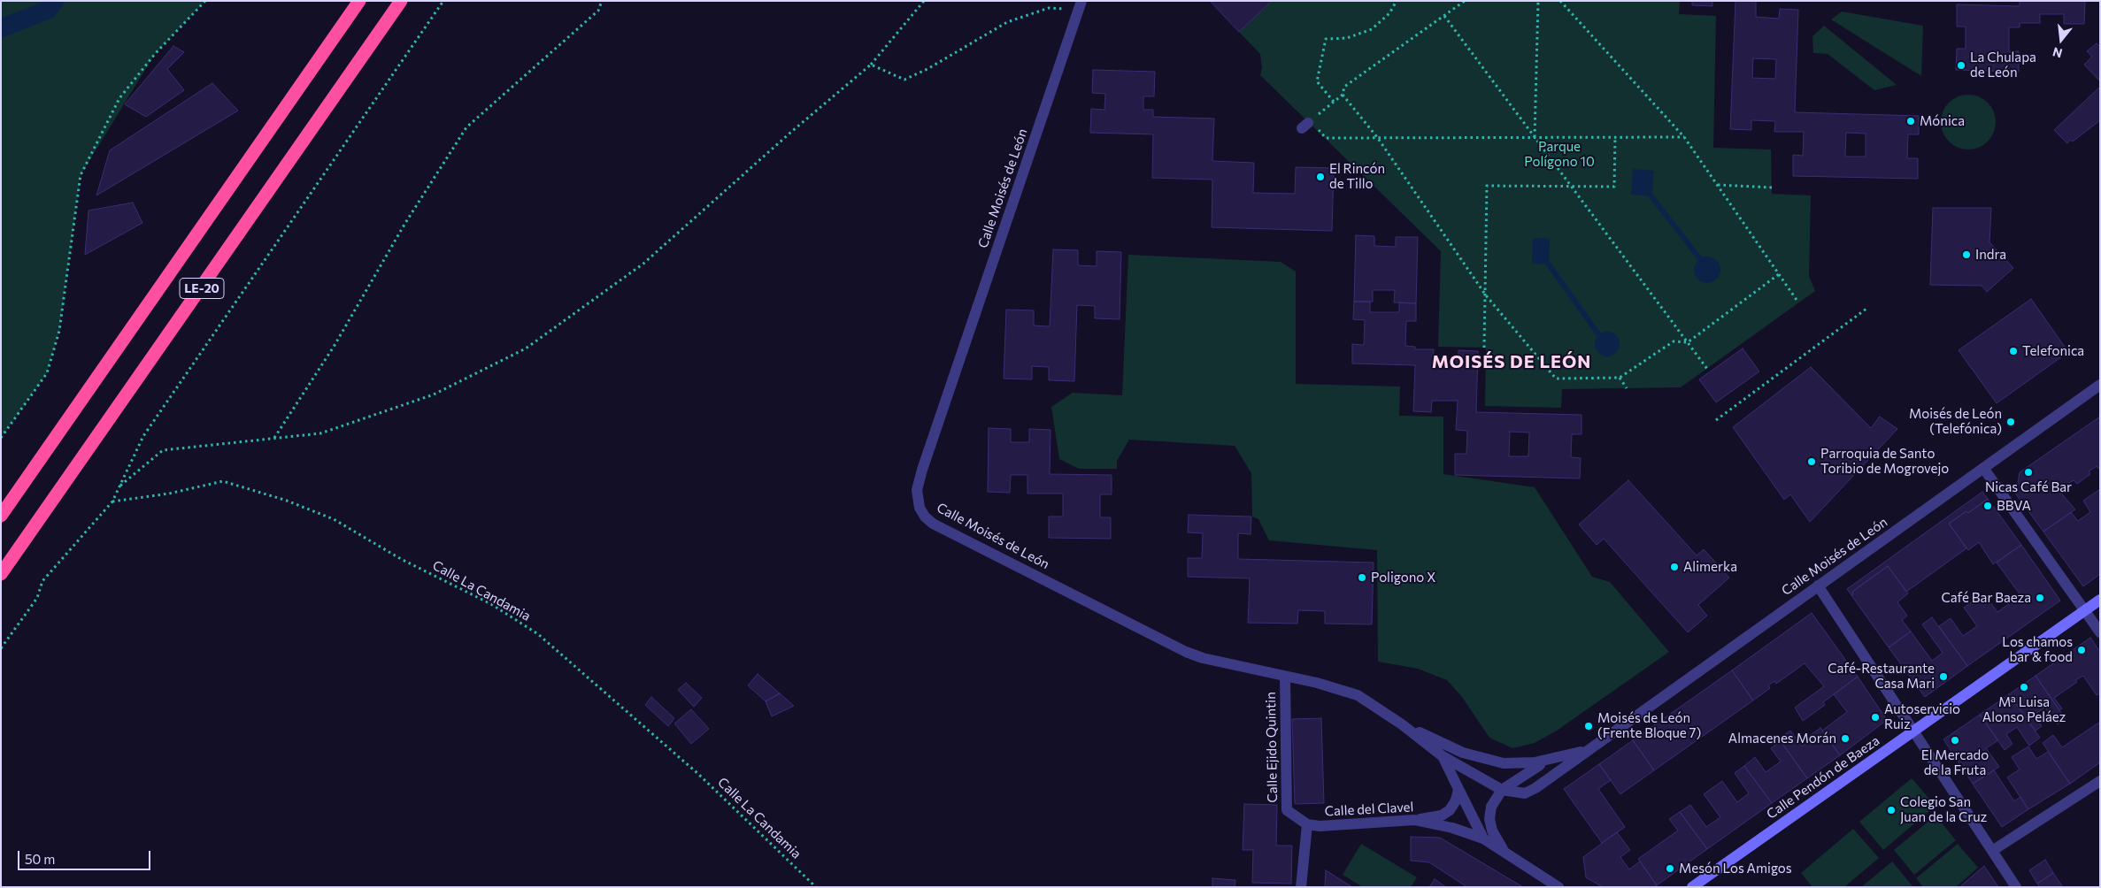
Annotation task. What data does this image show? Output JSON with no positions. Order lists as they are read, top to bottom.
{
  "streets": {
    "highway": ["LE-20"],
    "main road": ["Calle Pendón de Baeza"],
    "street": ["Calle Moisés de León", "Calle Ejido Quintin", "Calle del Clavel"],
    "path": ["Calle La Candamia"]
  },
  "crossings": [
    ["Calle Moisés de León", "Calle Ejido Quintin"],
    ["Calle Moisés de León", "Calle del Clavel"],
    ["Calle Ejido Quintin", "Calle del Clavel"]
  ],
  "districts": ["MOISÉS DE LEÓN"],
  "parks": ["Parque Polígono 10"],
  "places": [
    "La Chulapa de León",
    "Mónica",
    "El Rincón de Tillo",
    "Indra",
    "Telefonica",
    "Moisés de León (Telefónica)",
    "Parroquia de Santo Toribio de Mogrovejo",
    "Nicas Café Bar",
    "BBVA",
    "Alimerka",
    "Poligono X",
    "Café Bar Baeza",
    "Los chamos bar & food",
    "Café-Restaurante Casa Mari",
    "Mª Luisa Alonso Peláez",
    "Autoservicio Ruiz",
    "Moisés de León (Frente Bloque 7)",
    "Almacenes Morán",
    "El Mercado de la Fruta",
    "Colegio San Juan de la Cruz",
    "Mesón Los Amigos"
  ],
  "scale_bar": "50 m",
  "north": "bottom"
}
